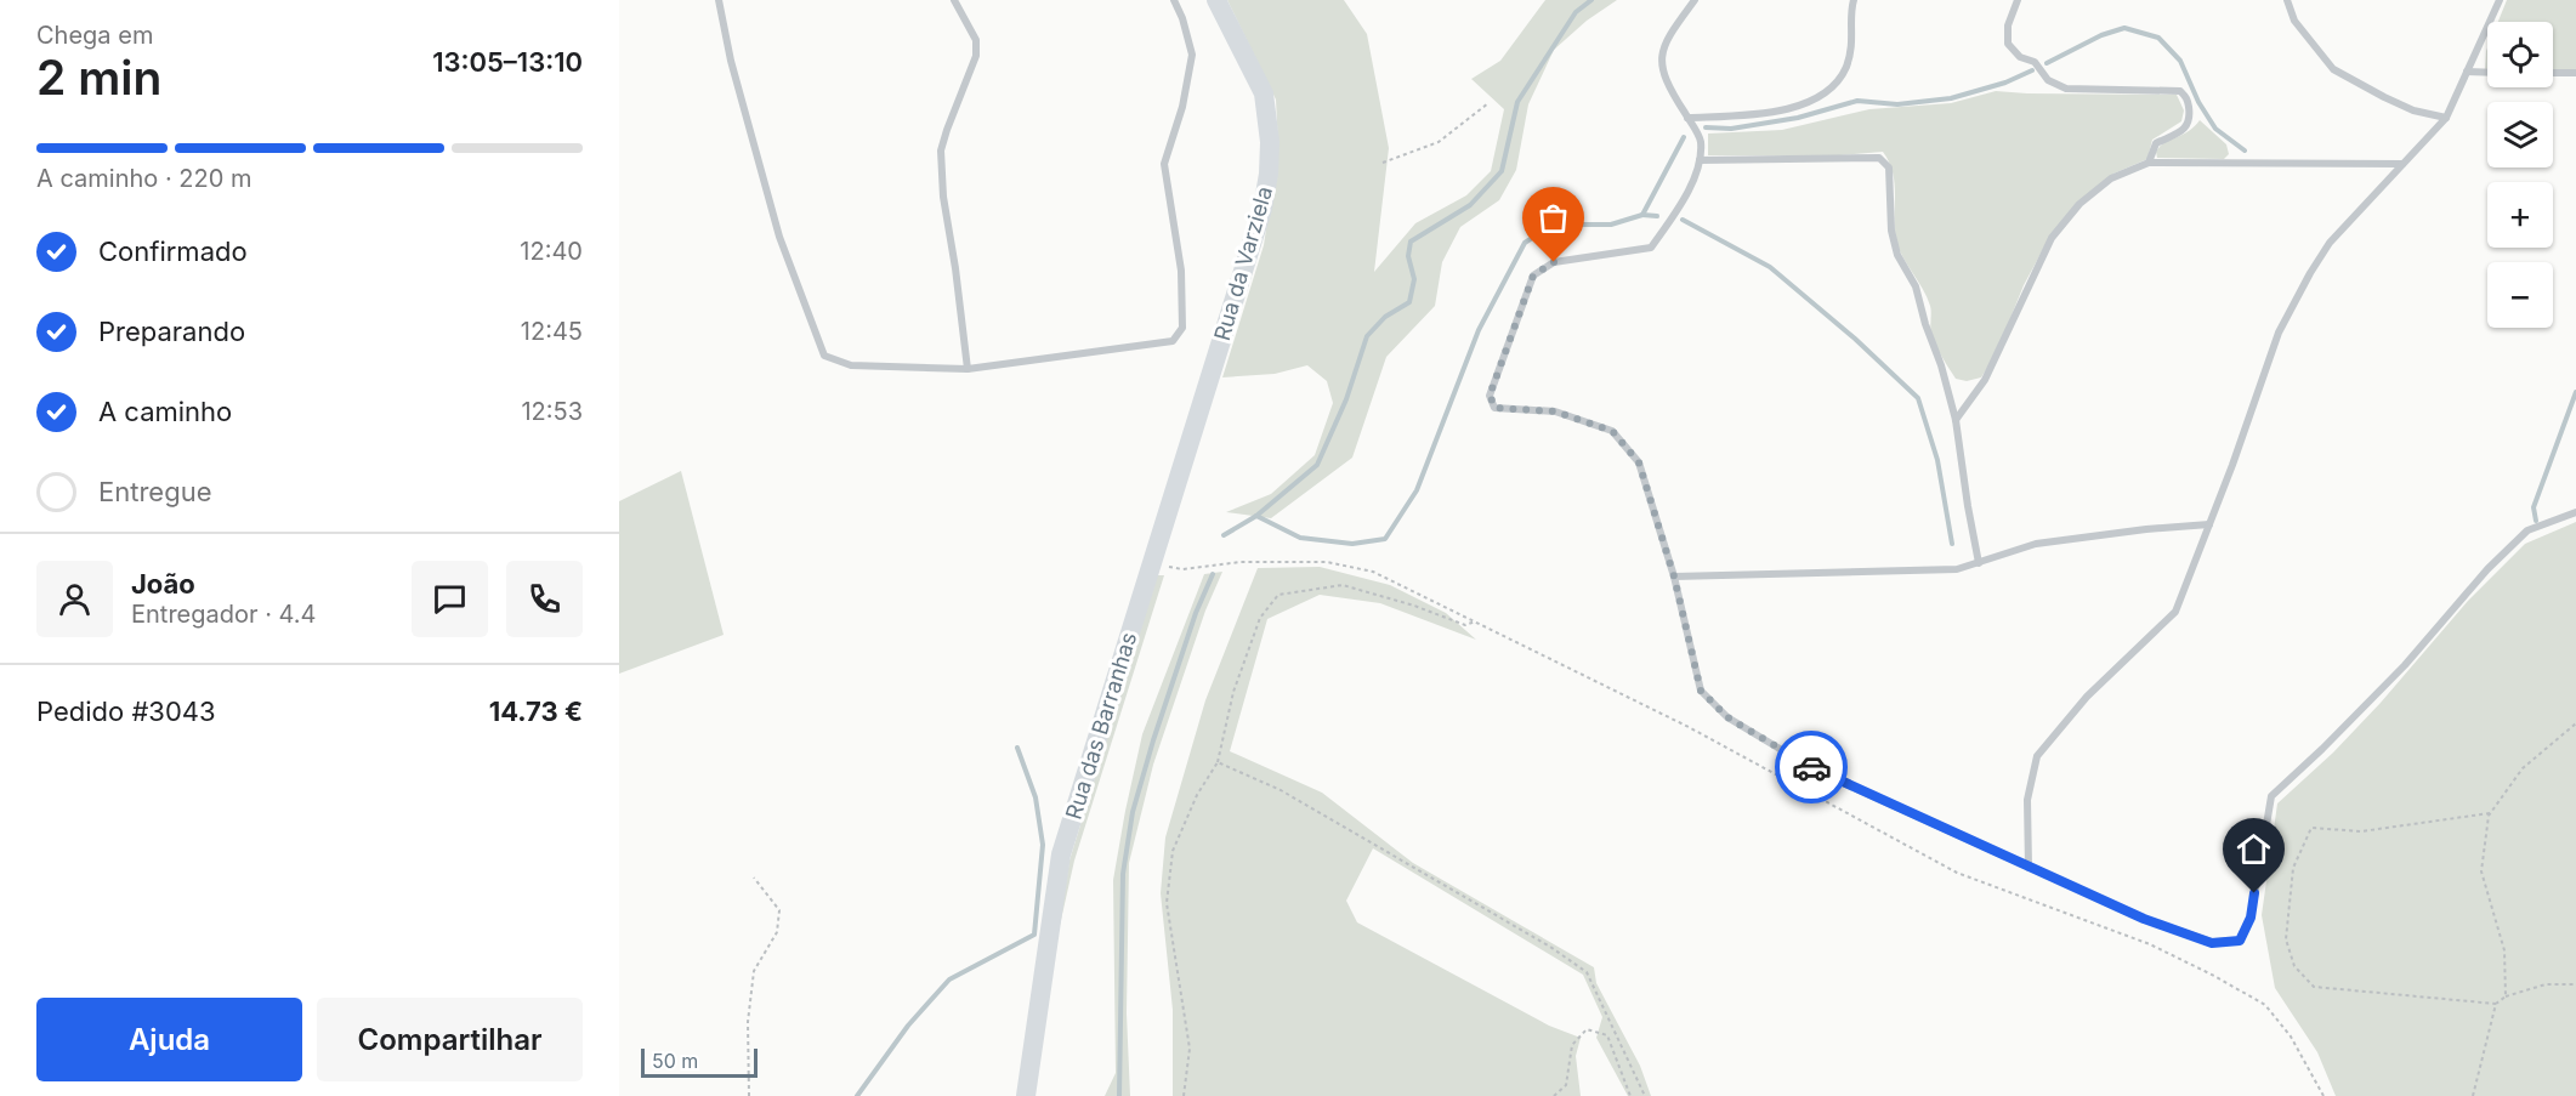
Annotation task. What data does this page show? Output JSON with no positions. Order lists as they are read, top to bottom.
{
  "streets": {
    "main road": ["Rua da Varziela", "Rua das Barranhas"]
  },
  "crossings": [
    ["Rua da Varziela", "Rua das Barranhas"]
  ],
  "scale_bar": "50 m",
  "page": {
    "heading": ["2 min", "Chega em", "13:05–13:10"],
    "panel": [
      "João",
      "Entregador · 4.4",
      "Pedido #3043",
      "14.73 €"
    ],
    "map_buttons": ["+", "−"],
    "bar": "A caminho · 220 m",
    "list": [
      ["Confirmado", "12:40"],
      ["Preparando", "12:45"],
      ["A caminho", "12:53"],
      "Entregue"
    ],
    "buttons": ["Ajuda", "Compartilhar"],
    "scale": "50 m"
  }
}
